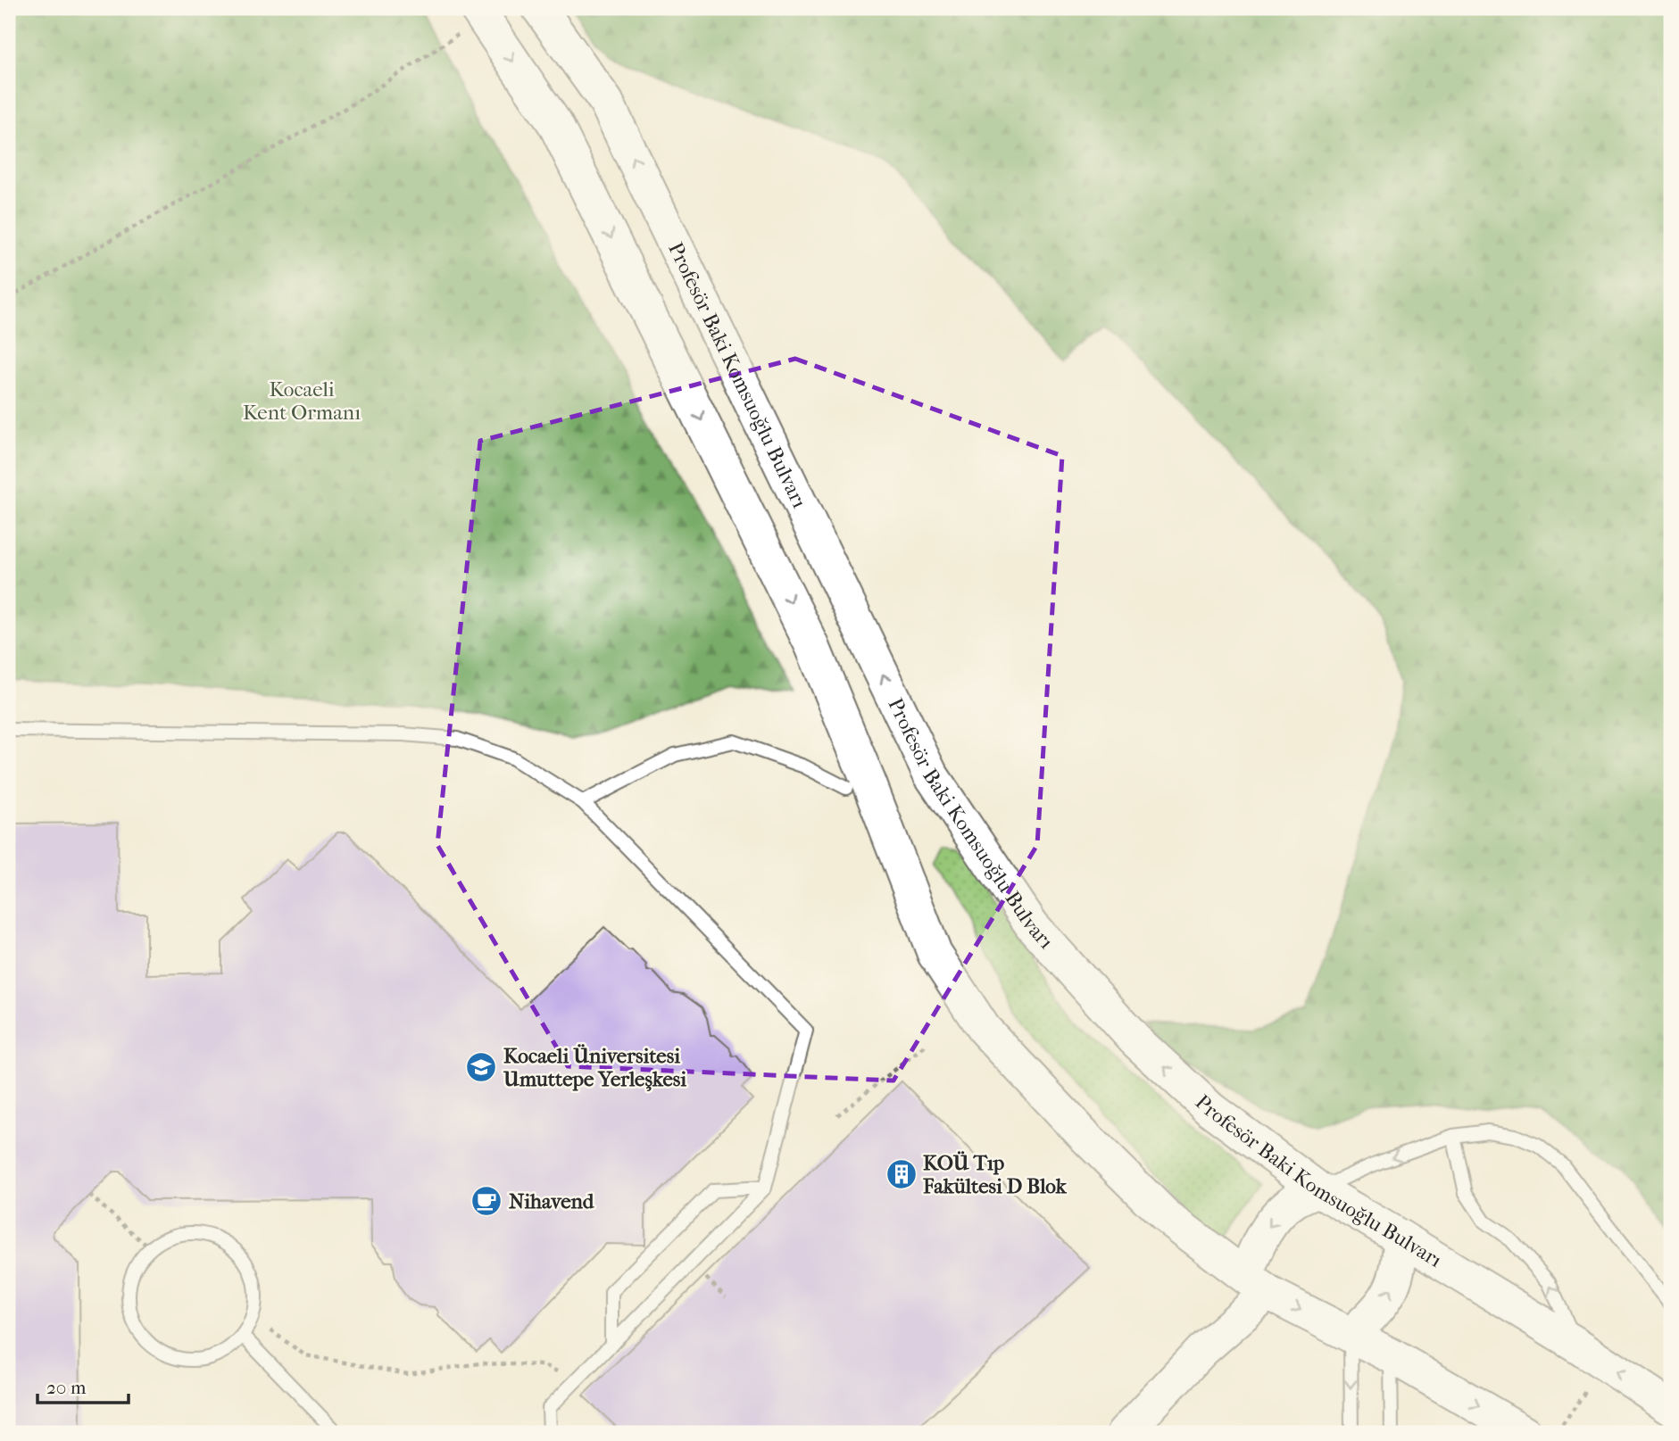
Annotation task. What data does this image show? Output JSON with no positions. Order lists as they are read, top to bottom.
{
  "streets": {
    "main road": ["Profesör Baki Komsuoğlu Bulvarı"]
  },
  "parks": ["Kocaeli Kent Ormanı"],
  "places": {
    "school or university": ["Kocaeli Üniversitesi Umuttepe Yerleşkesi"],
    "building": ["KOÜ Tıp Fakültesi D Blok"],
    "cafe": ["Nihavend"]
  },
  "scale_bar": "20 m"
}
